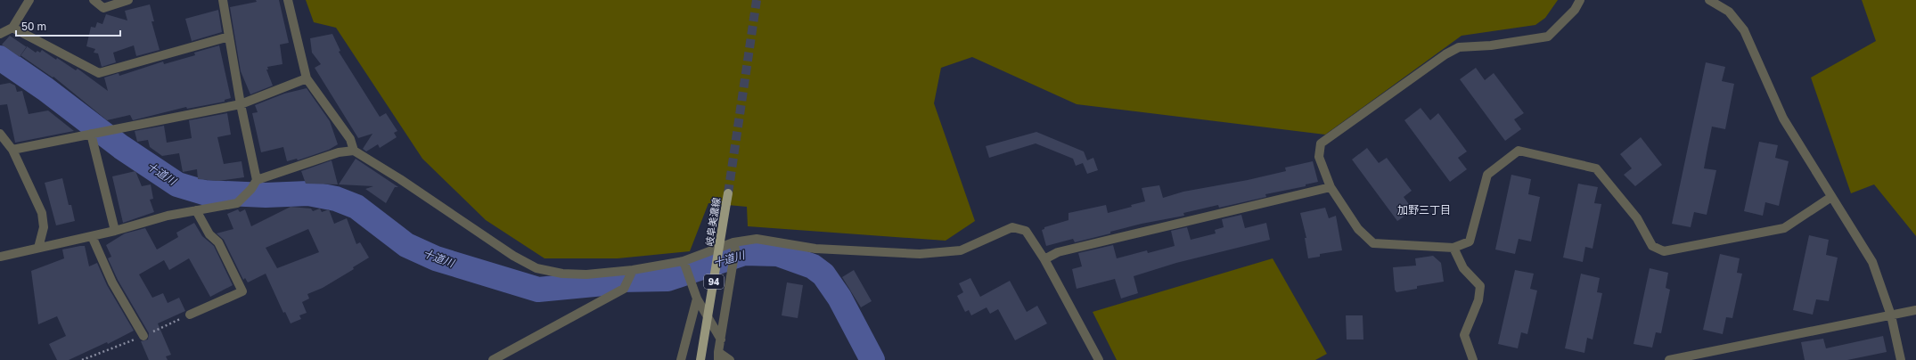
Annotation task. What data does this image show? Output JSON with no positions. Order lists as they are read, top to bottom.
{
  "streets": {
    "main road": ["岐阜美濃線", "94"]
  },
  "districts": ["加野三丁目"],
  "water": ["十道川"],
  "scale_bar": "50 m"
}
